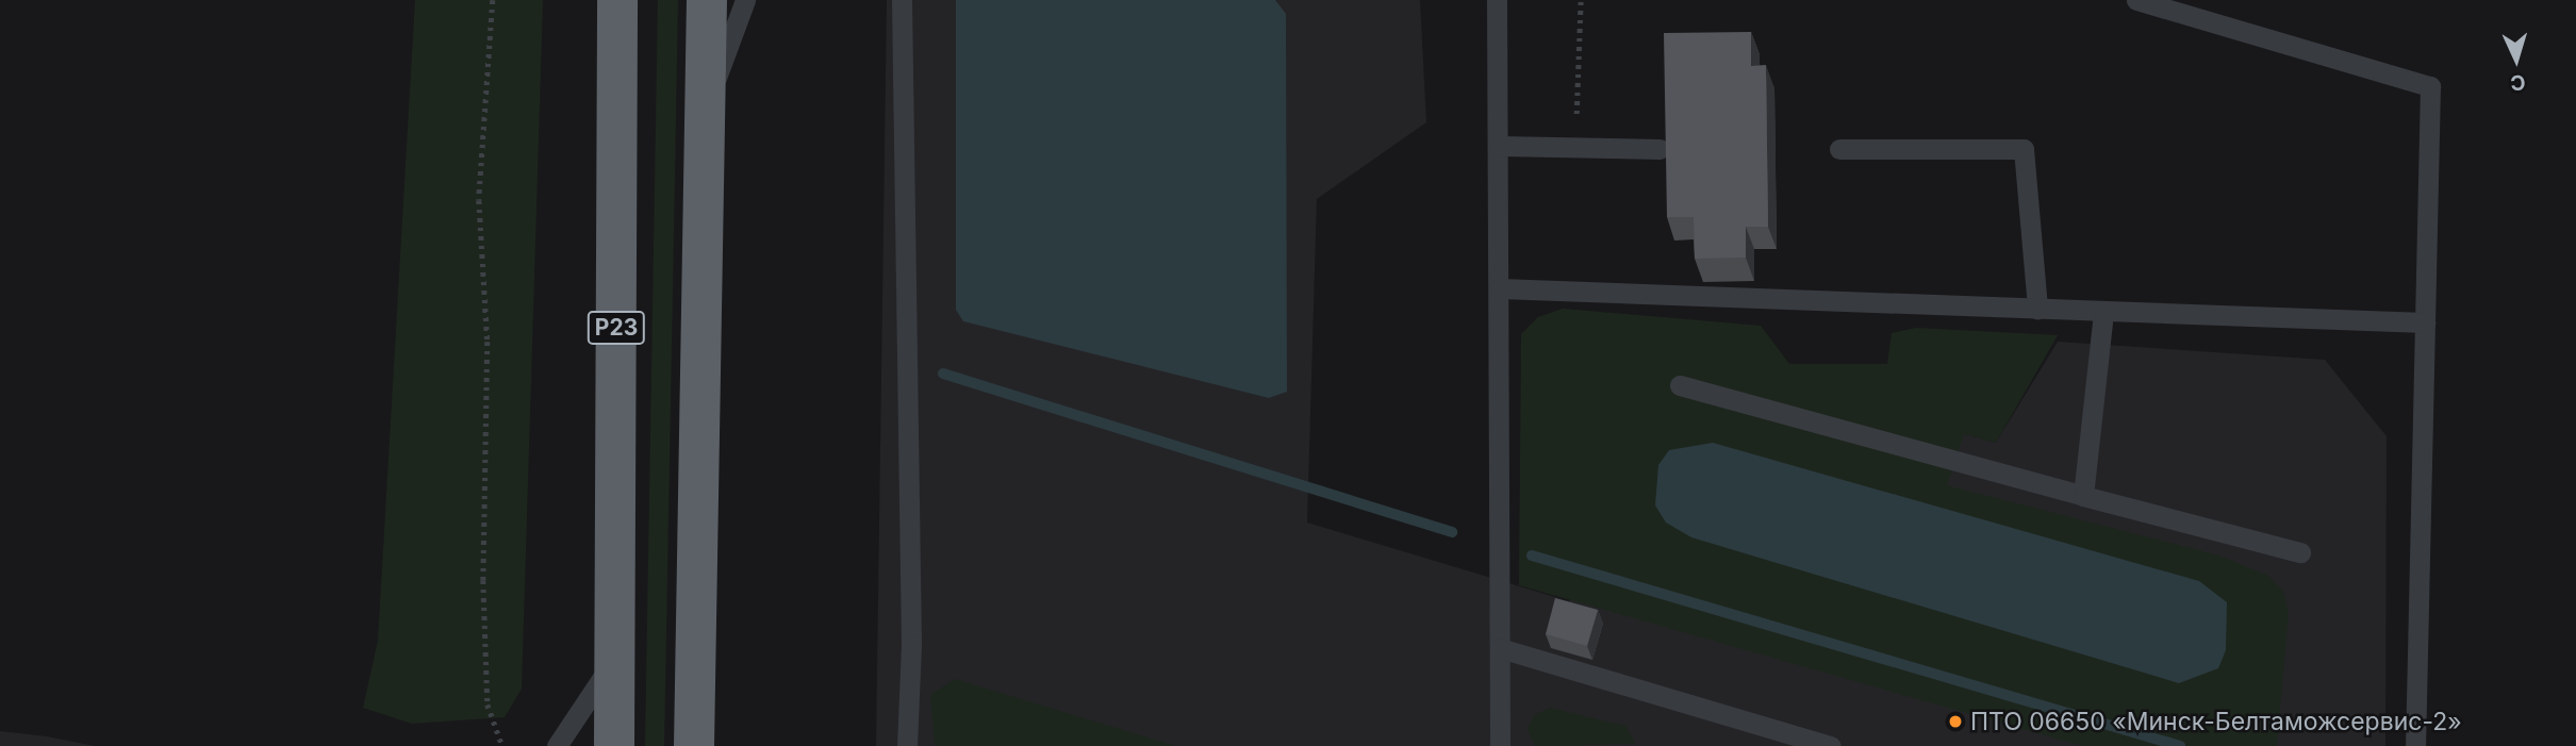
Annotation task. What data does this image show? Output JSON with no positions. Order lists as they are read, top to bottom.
{
  "streets": {
    "highway": ["Р23"]
  },
  "places": ["ПТО 06650 «Минск-Белтаможсервис-2»"],
  "north": "bottom"
}
